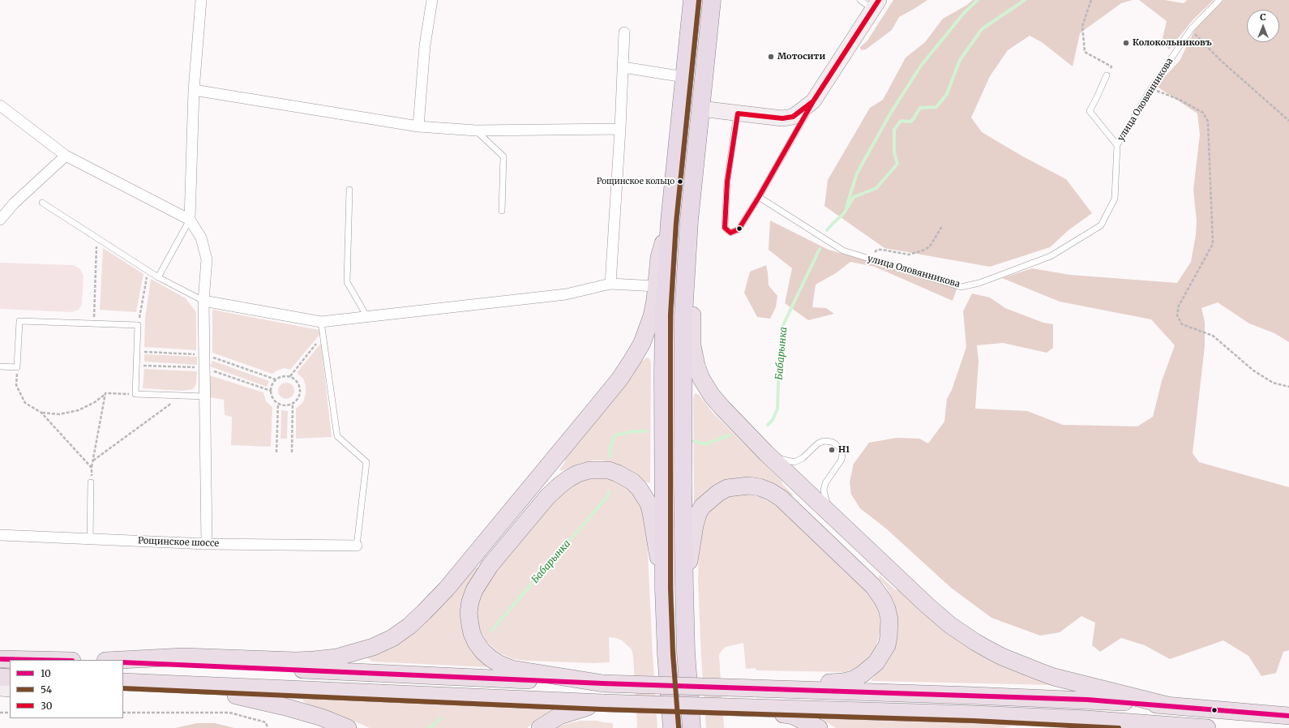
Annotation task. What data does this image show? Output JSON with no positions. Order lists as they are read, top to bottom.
{
  "streets": {
    "street": ["Рощинское шоссе"],
    "lane": ["улица Оловянникова"]
  },
  "water": ["Бабарынка"],
  "places": [
    "Колокольниковъ",
    "Мотосити",
    "Рощинское кольцо",
    "Н1"
  ],
  "lines": ["transit line 30", "transit line 54", "transit line 10"],
  "legend": ["10", "54", "30"],
  "north": "top"
}
